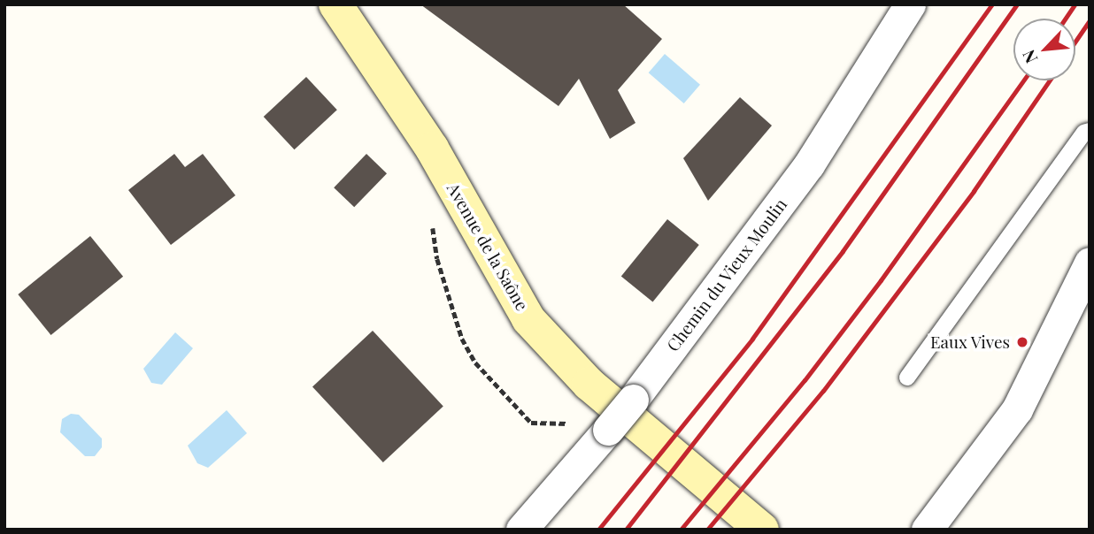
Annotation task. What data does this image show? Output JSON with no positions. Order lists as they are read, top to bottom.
{
  "streets": {
    "main road": ["Avenue de la Saône"],
    "street": ["Chemin du Vieux Moulin"]
  },
  "places": ["Eaux Vives"],
  "north": "bottom left"
}
